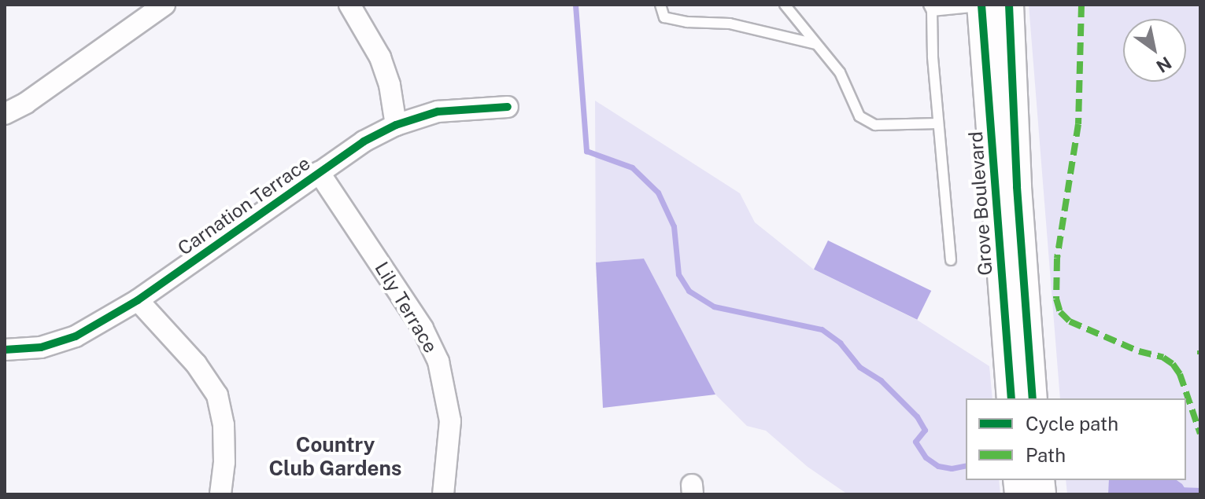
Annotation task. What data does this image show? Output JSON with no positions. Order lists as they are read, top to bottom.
{
  "streets": {
    "street": ["Grove Boulevard", "Carnation Terrace", "Lily Terrace"]
  },
  "crossings": [
    ["Carnation Terrace", "Lily Terrace"]
  ],
  "districts": ["Country Club Gardens"],
  "legend": ["Cycle path", "Path"],
  "north": "bottom right"
}
